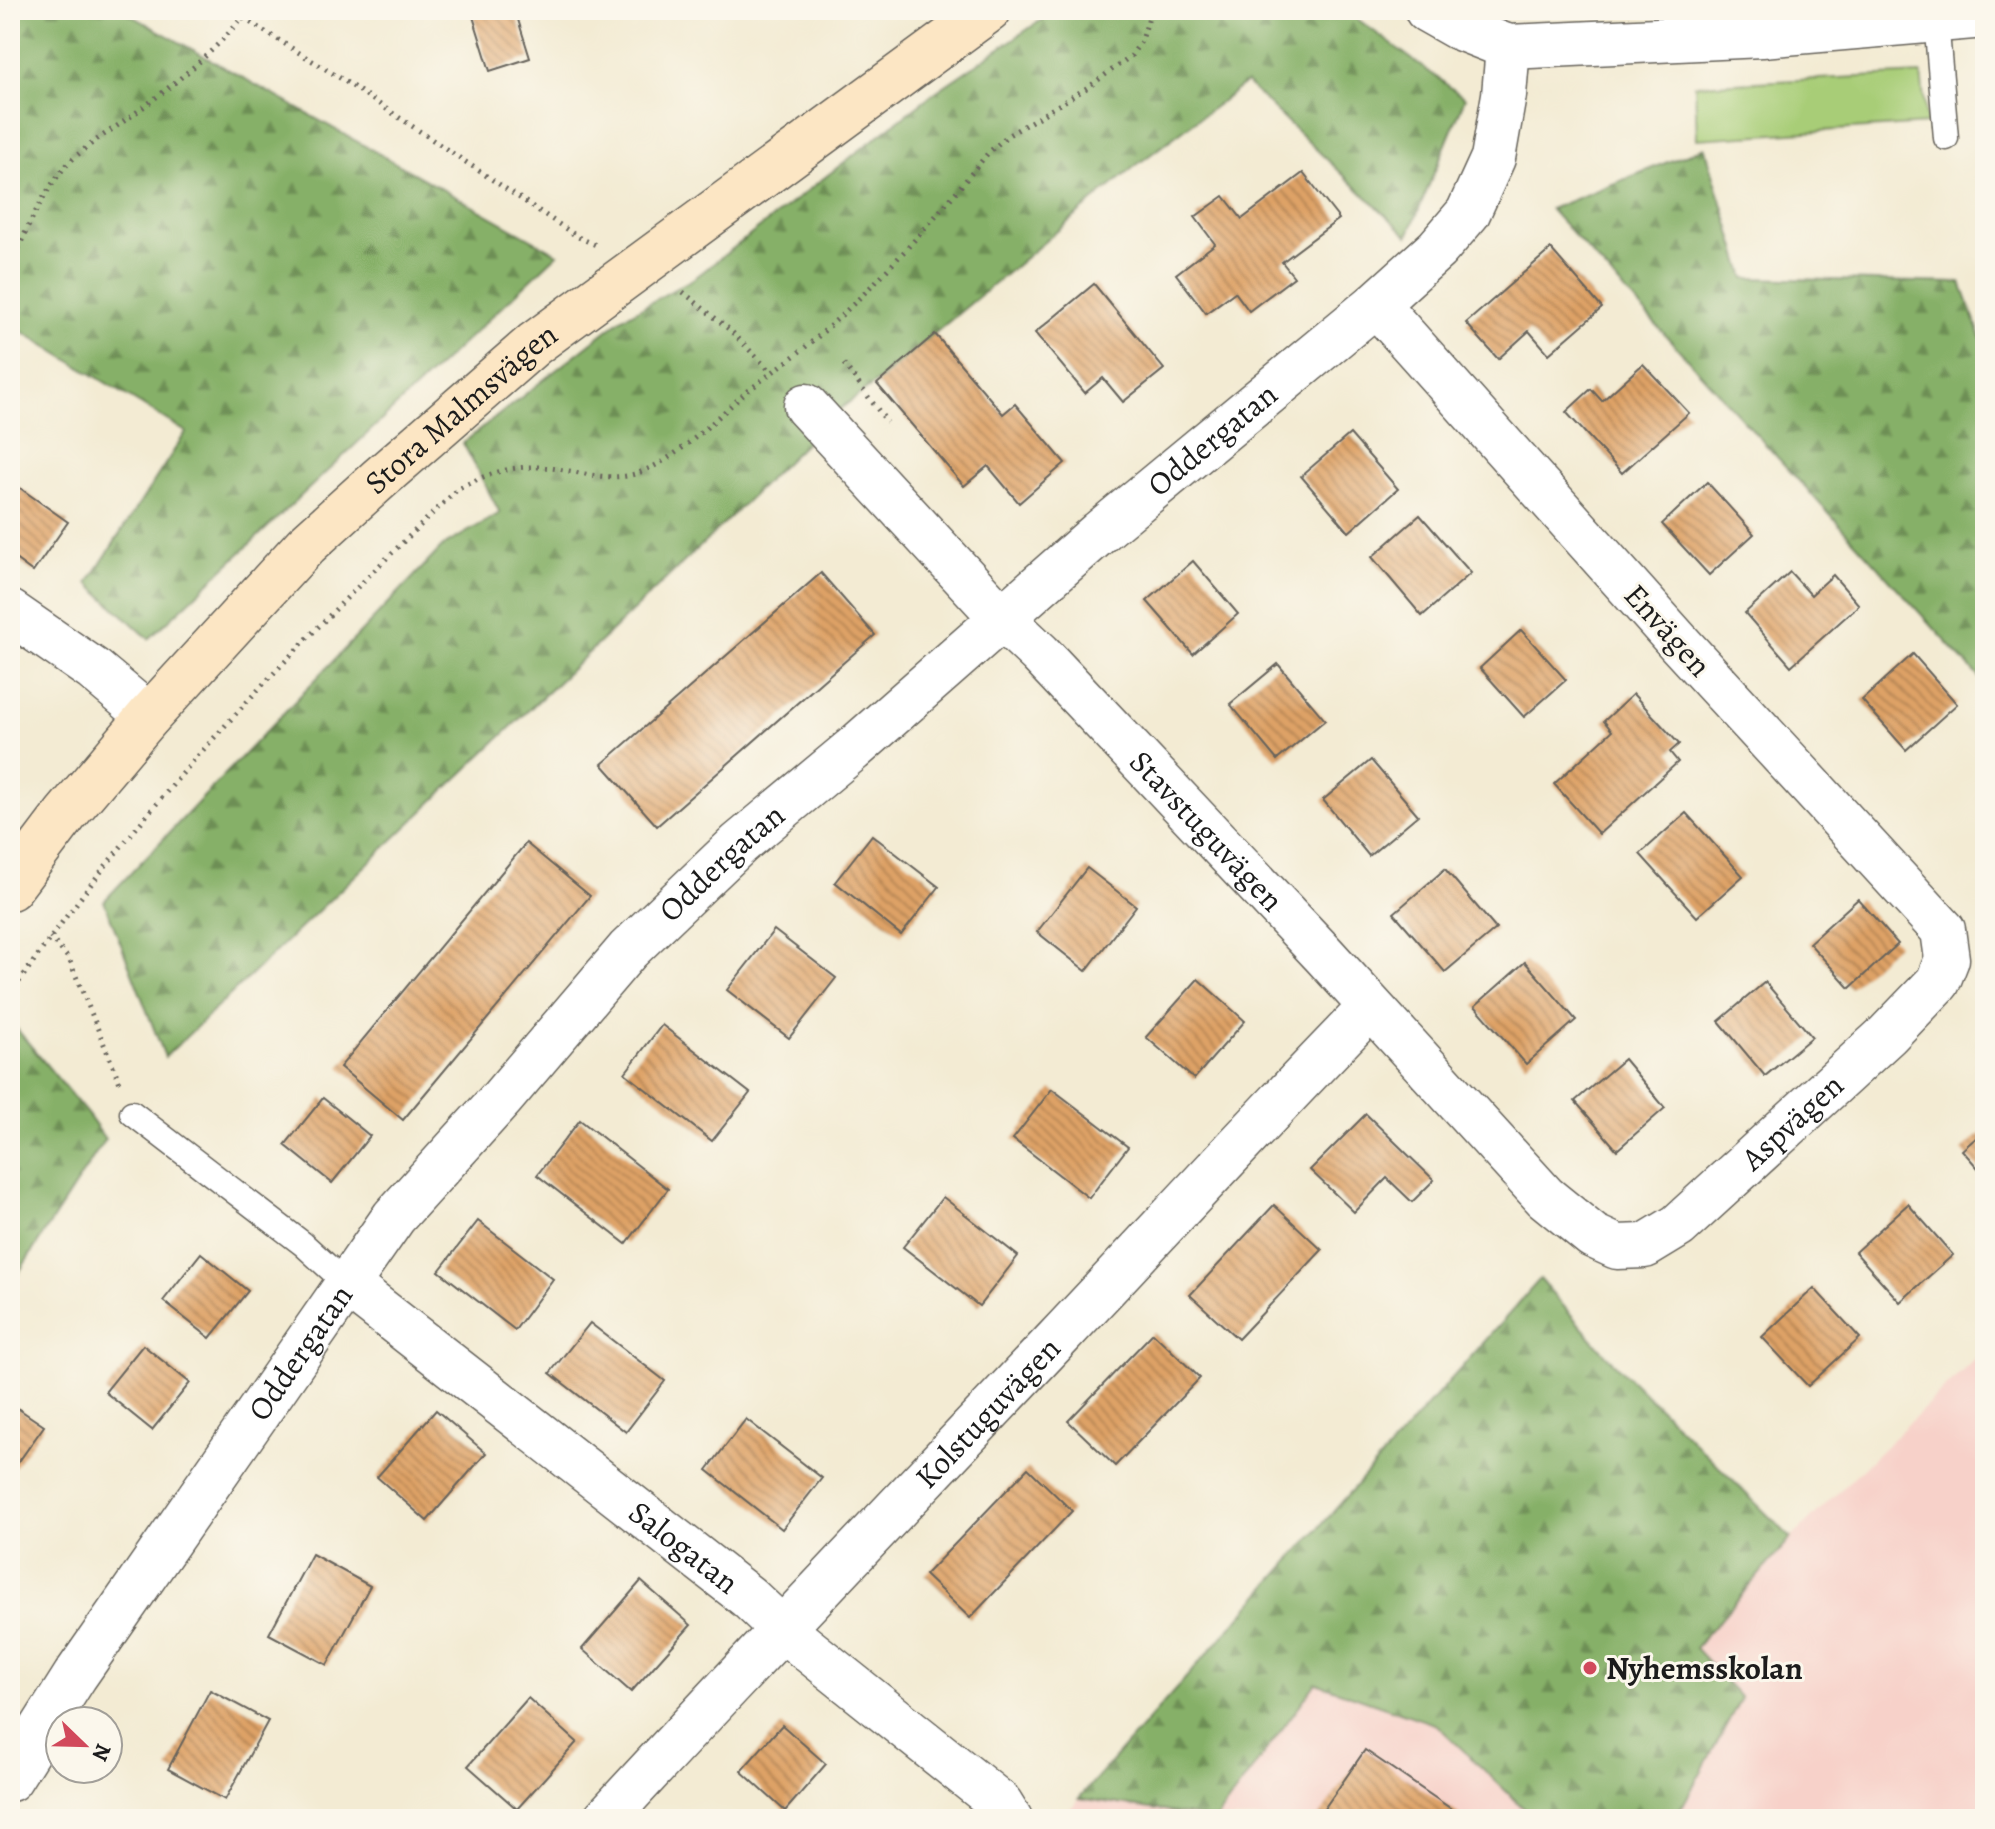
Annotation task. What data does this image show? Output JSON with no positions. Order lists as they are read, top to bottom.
{
  "streets": {
    "street": [
      "Stora Malmsvägen",
      "Oddergatan",
      "Envägen",
      "Stavstuguvägen",
      "Aspvägen",
      "Kolstuguvägen",
      "Salogatan"
    ]
  },
  "crossings": [
    ["Oddergatan", "Envägen"],
    ["Oddergatan", "Stavstuguvägen"],
    ["Oddergatan", "Salogatan"],
    ["Envägen", "Aspvägen"],
    ["Stavstuguvägen", "Aspvägen"],
    ["Stavstuguvägen", "Kolstuguvägen"],
    ["Kolstuguvägen", "Salogatan"]
  ],
  "places": ["Nyhemsskolan"],
  "north": "bottom right"
}
